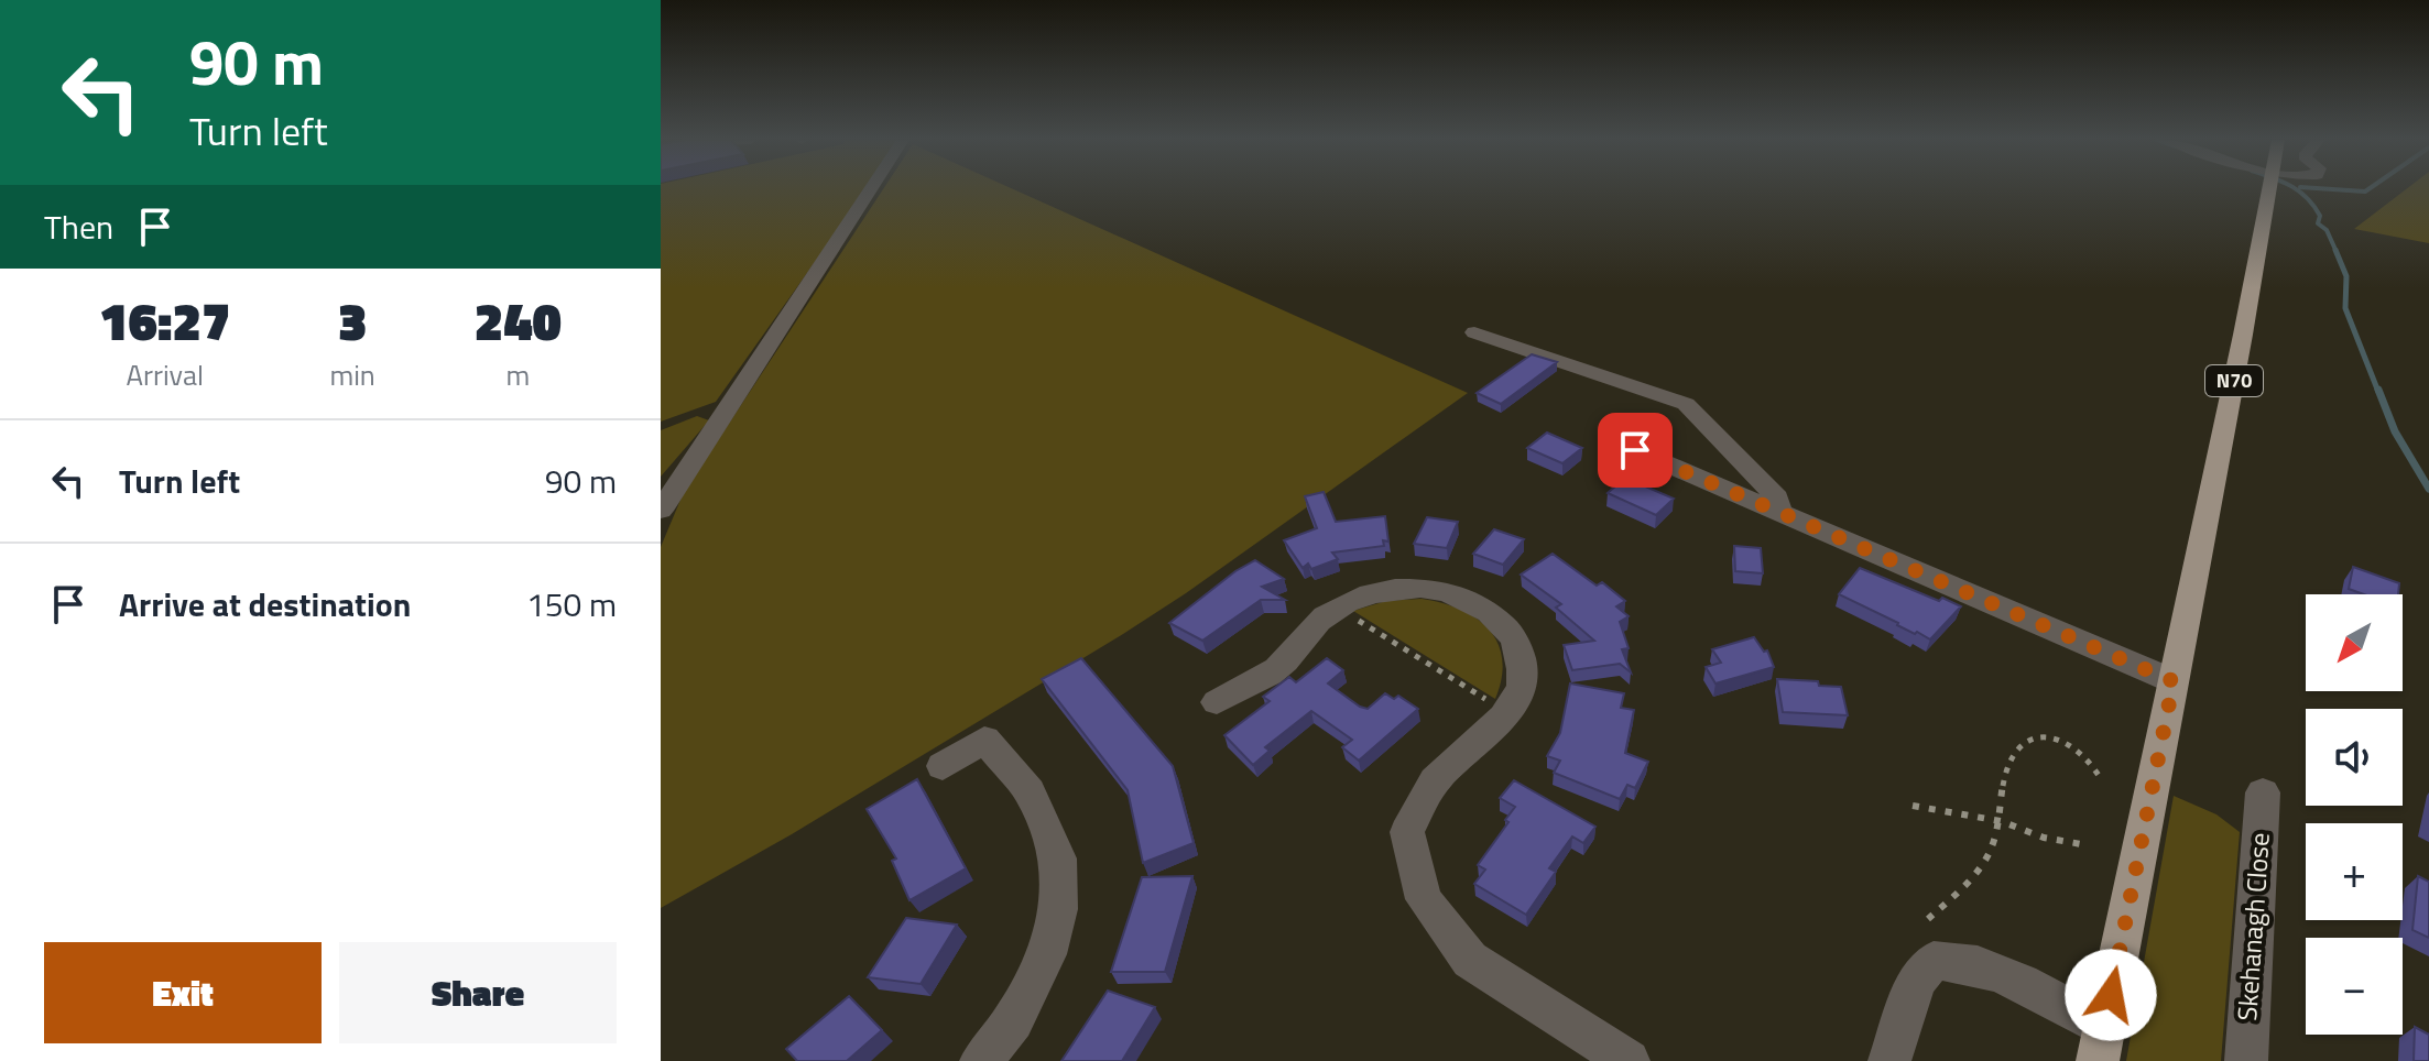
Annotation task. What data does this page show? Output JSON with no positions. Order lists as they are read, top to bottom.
{
  "streets": {
    "main road": ["N70"],
    "street": ["Skehanagh Close"]
  },
  "north": "bottom left",
  "page": {
    "turn": ["90 m", "Turn left"],
    "then": "Then",
    "eta": [
      "16:27",
      "Arrival",
      "3",
      "min",
      "240",
      "m"
    ],
    "list": [
      {
        "name": "Turn left",
        "value": "90 m"
      },
      {
        "name": "Arrive at destination",
        "value": "150 m"
      }
    ],
    "map_buttons": ["+", "−"],
    "buttons": ["Exit", "Share"]
  }
}
